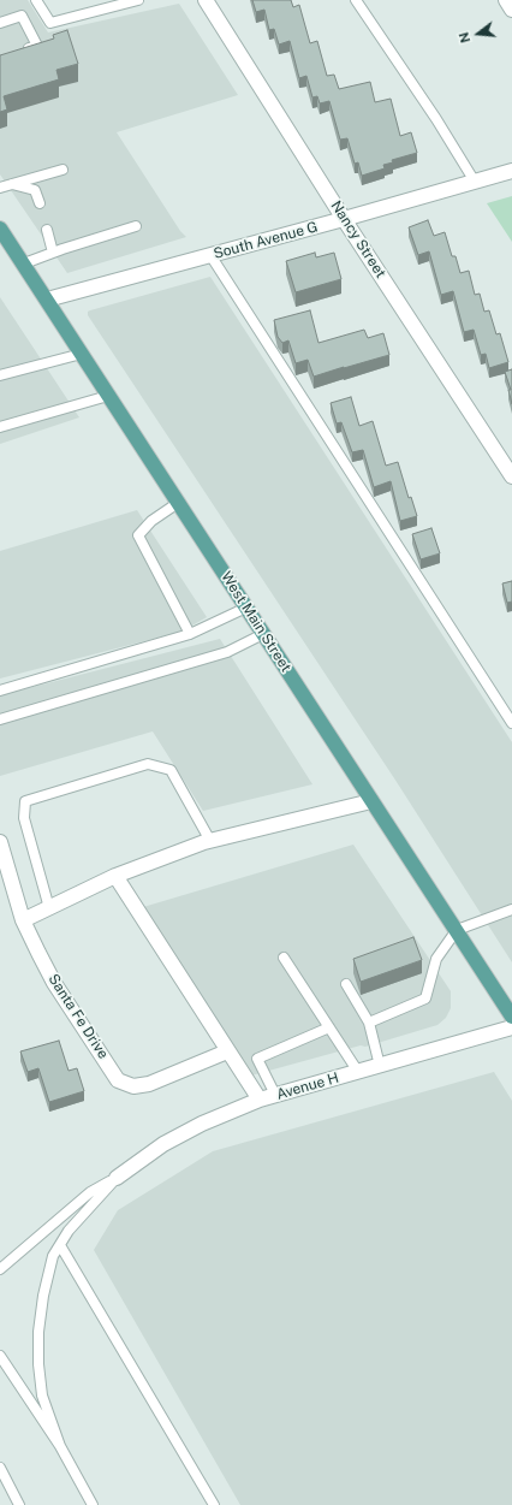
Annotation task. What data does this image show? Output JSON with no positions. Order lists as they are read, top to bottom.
{
  "streets": {
    "main road": ["West Main Street"],
    "street": [
      "Nancy Street",
      "South Avenue G",
      "Santa Fe Drive",
      "Avenue H"
    ]
  },
  "crossings": [
    ["Nancy Street", "South Avenue G"],
    ["South Avenue G", "West Main Street"]
  ],
  "north": "left"
}
